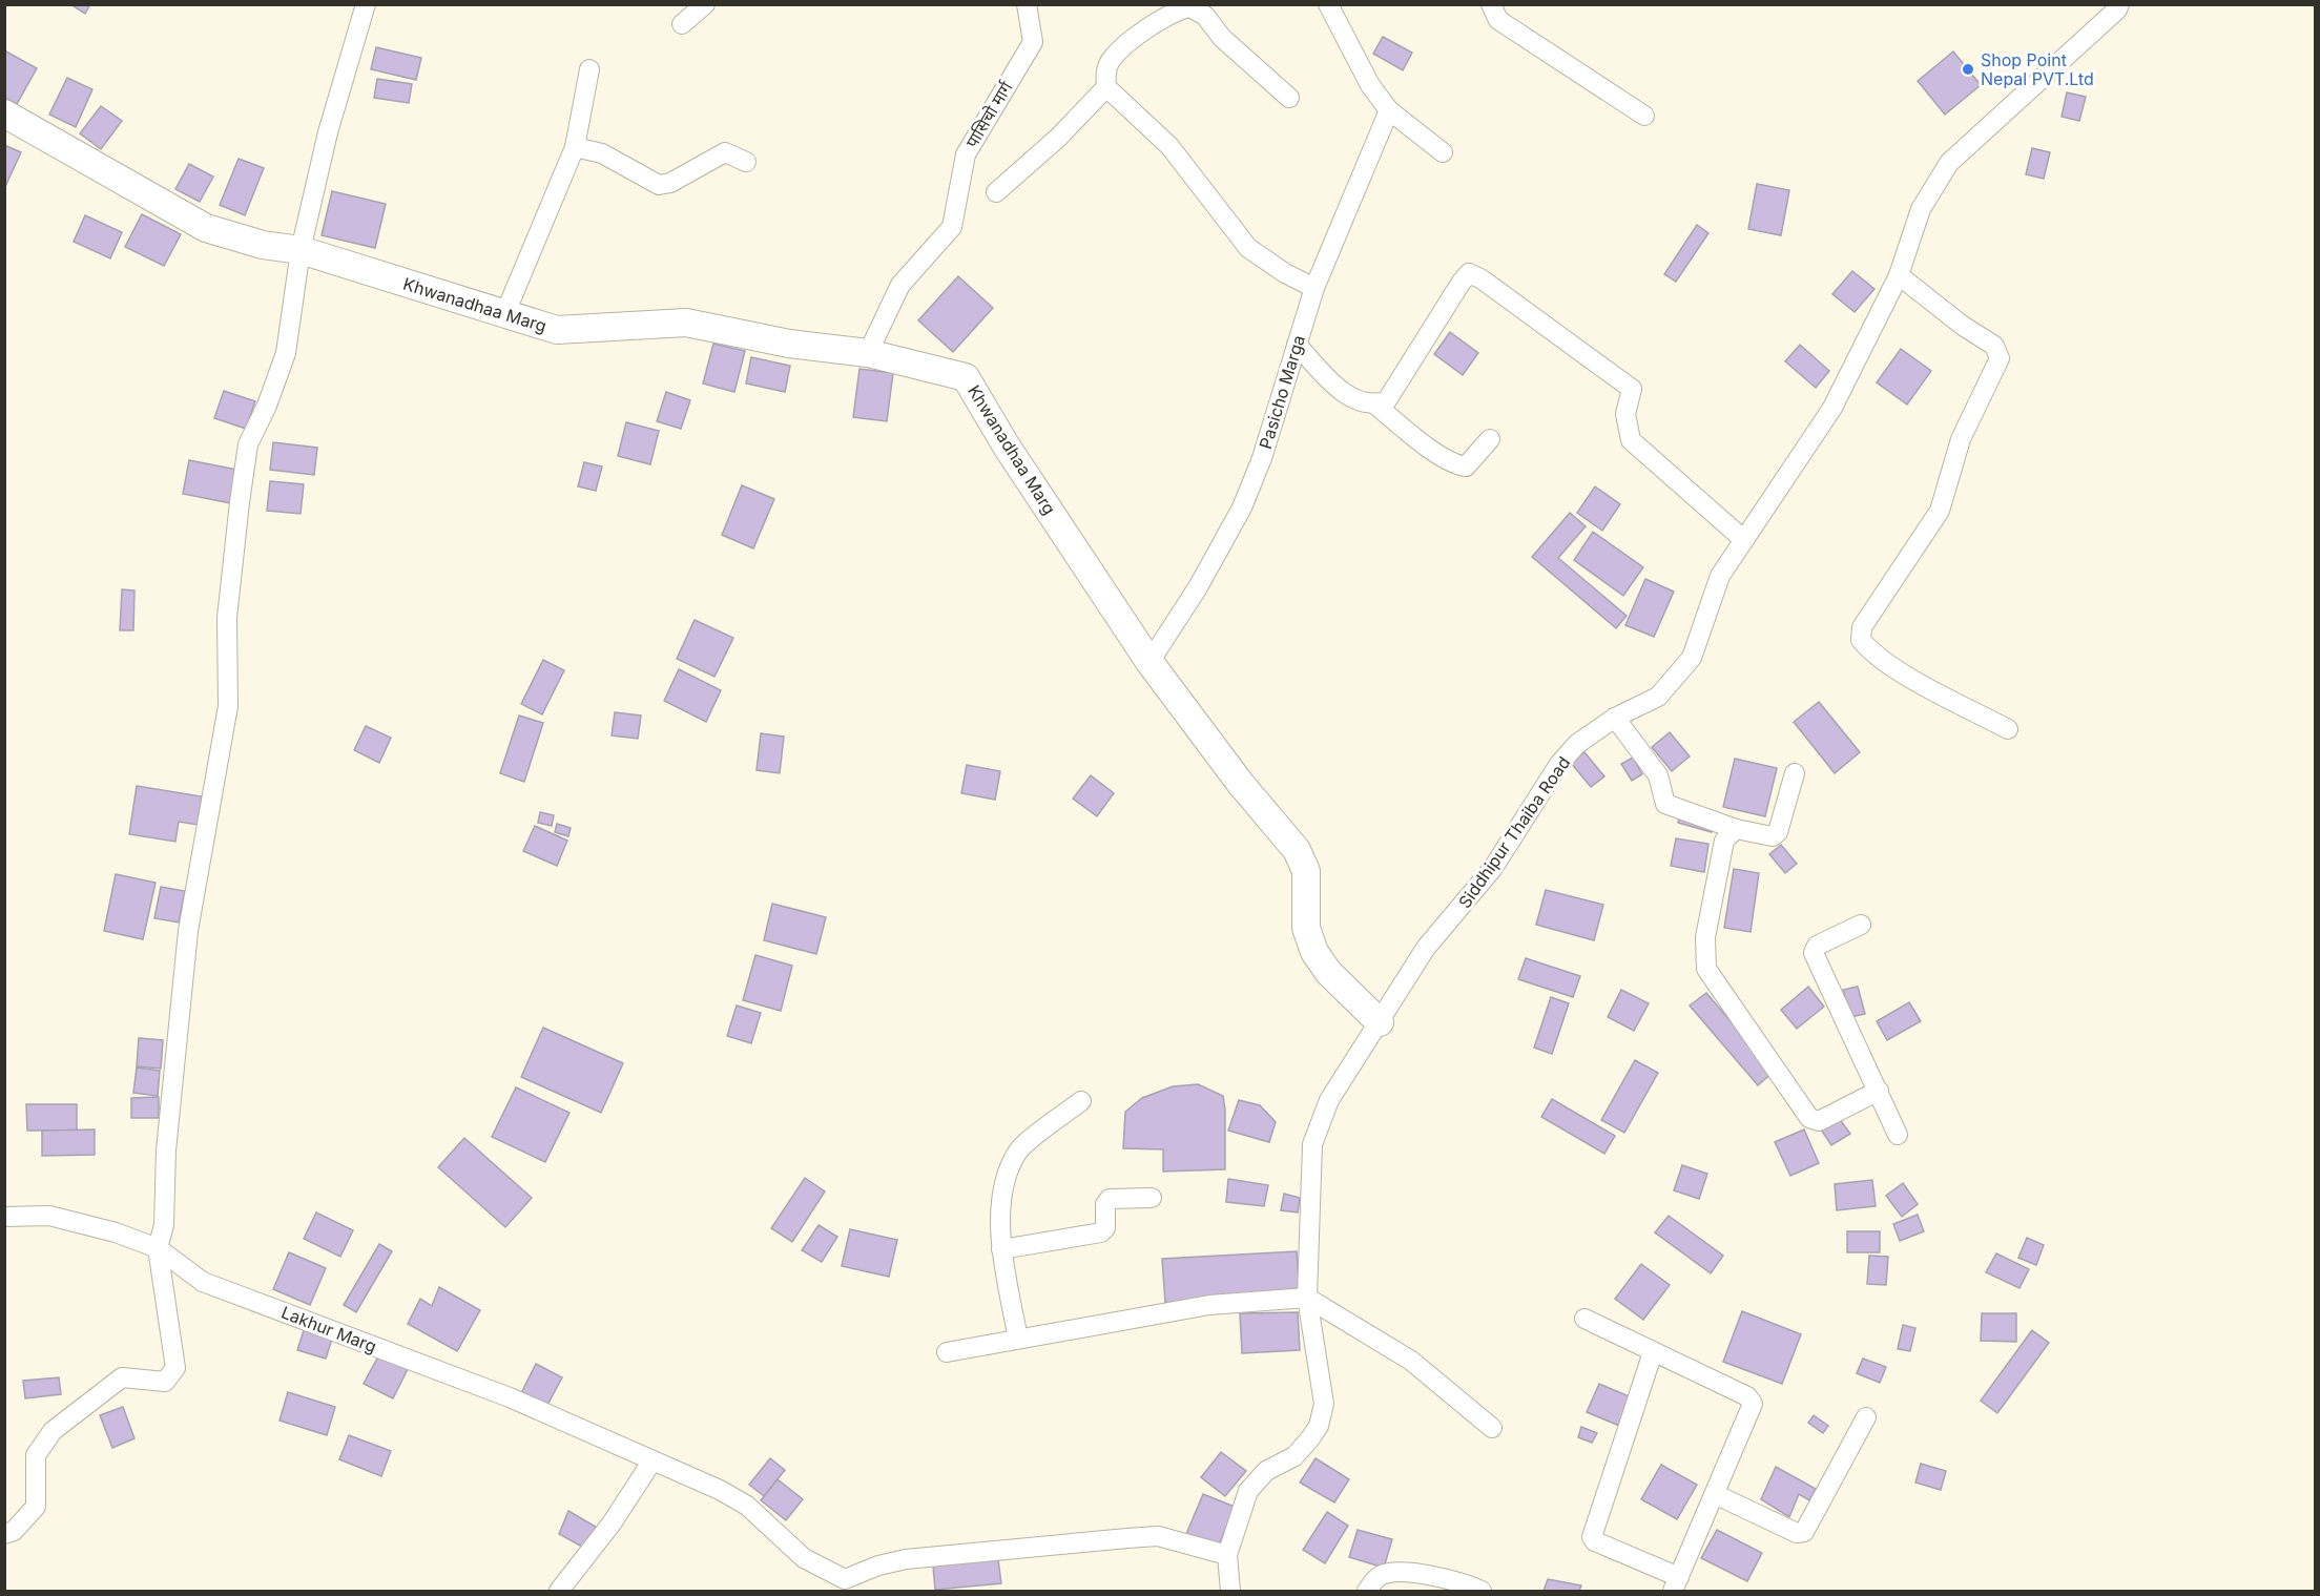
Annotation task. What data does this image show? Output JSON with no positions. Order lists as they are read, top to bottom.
{
  "streets": {
    "street": [
      "पासिचो मार्ग",
      "Khwanadhaa Marg",
      "Pasicho Marga",
      "Siddhipur Thaiba Road",
      "Lakhur Marg"
    ]
  },
  "crossings": [
    ["पासिचो मार्ग", "Khwanadhaa Marg"],
    ["Khwanadhaa Marg", "Pasicho Marga"],
    ["Khwanadhaa Marg", "Siddhipur Thaiba Road"]
  ],
  "places": ["Shop Point Nepal PVT.Ltd"]
}
